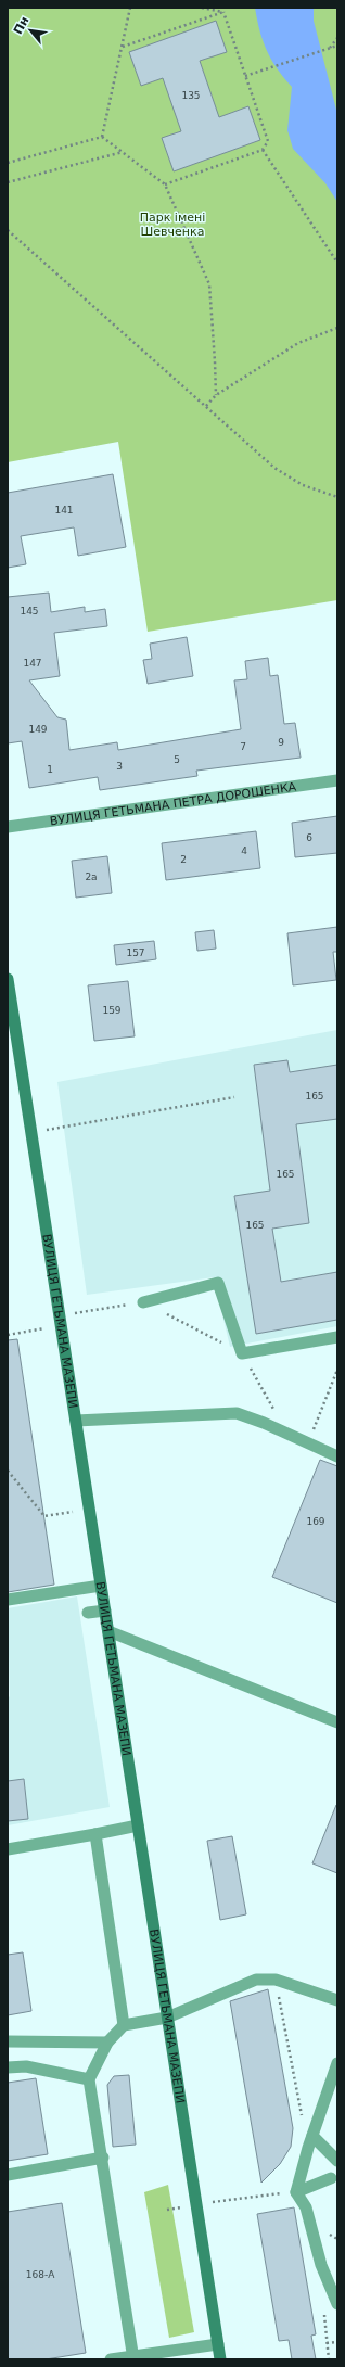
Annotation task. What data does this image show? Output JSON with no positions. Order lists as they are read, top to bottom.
{
  "streets": {
    "main road": ["ВУЛИЦЯ ГЕТЬМАНА МАЗЕПИ"],
    "street": ["ВУЛИЦЯ ГЕТЬМАНА ПЕТРА ДОРОШЕНКА"]
  },
  "parks": ["Парк імені Шевченка"],
  "house_numbers": [
    "135",
    "141",
    "145",
    "147",
    "149",
    "9",
    "7",
    "5",
    "3",
    "1",
    "6",
    "4",
    "2",
    "2а",
    "157",
    "159",
    "165",
    "165",
    "165",
    "169",
    "168-А"
  ],
  "north": "top left"
}
